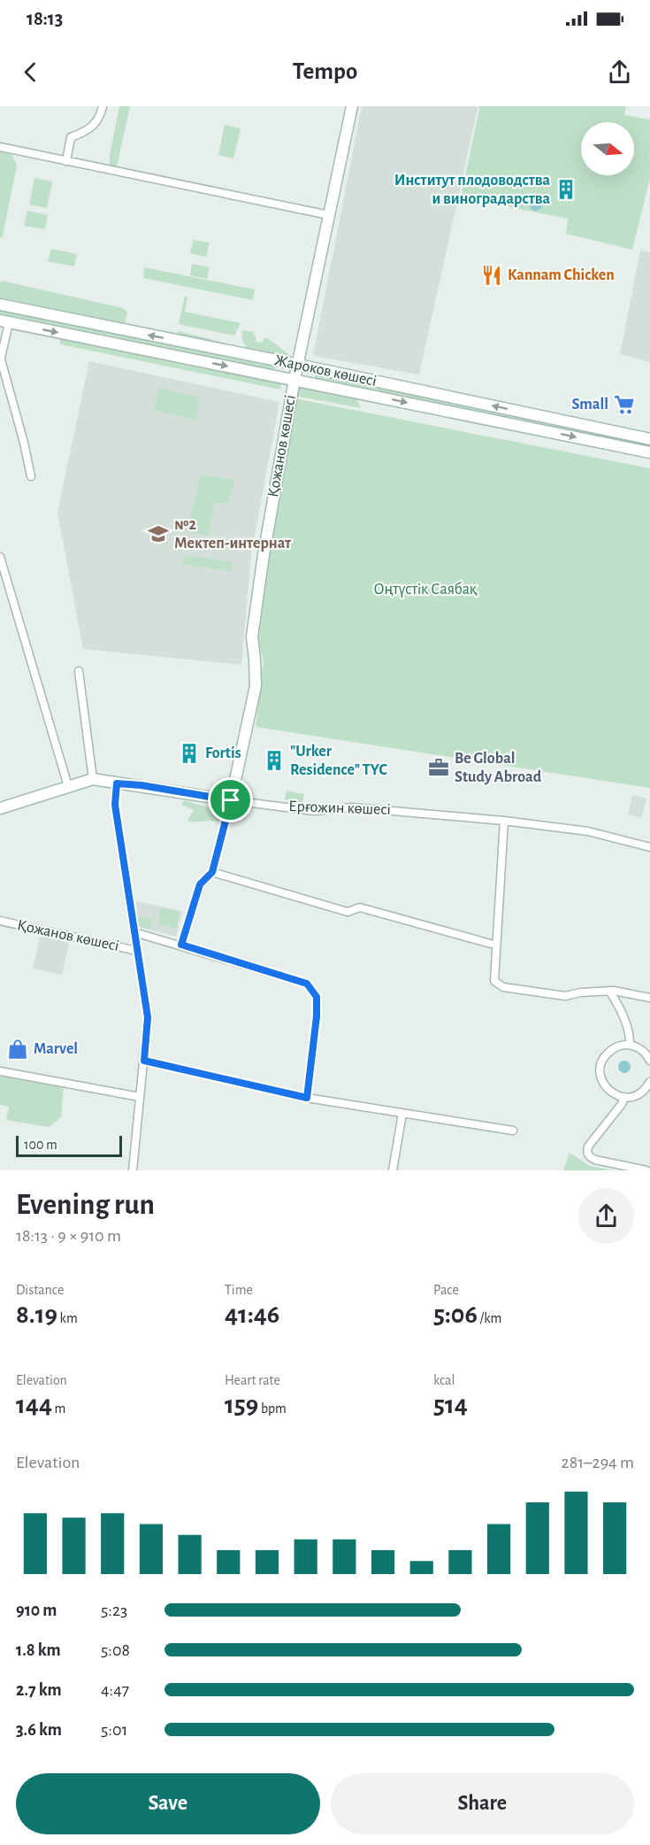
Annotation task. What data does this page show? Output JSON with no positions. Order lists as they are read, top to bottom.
{
  "streets": {
    "main road": ["Жароков көшесі", "Қожанов көшесі", "Ерғожин көшесі"]
  },
  "crossings": [
    ["Жароков көшесі", "Қожанов көшесі"],
    ["Қожанов көшесі", "Ерғожин көшесі"]
  ],
  "parks": ["Оңтүстік Саябақ"],
  "places": {
    "building": ["Институт плодоводства и виноградарства", "Fortis", "\"Urker Residence\" ТҮС"],
    "restaurant": ["Kannam Chicken"],
    "supermarket": ["Small"],
    "school or university": ["№2 Мектеп-интернат"],
    "office": ["Be Global Study Abroad"],
    "shop": ["Marvel"]
  },
  "scale_bar": "100 m",
  "north": "right",
  "page": {
    "status": "18:13",
    "header": "Tempo",
    "scale": "100 m",
    "heading": ["Evening run", "18:13 · 9 × 910 m"],
    "stats": [
      ["Distance", "8.19 km"],
      ["Time", "41:46"],
      ["Pace", "5:06 /km"],
      ["Elevation", "144 m"],
      ["Heart rate", "159 bpm"],
      ["kcal", "514"]
    ],
    "chart": ["Elevation", "281–294 m"],
    "list": [
      {
        "name": "910 m",
        "note": "5:23"
      },
      {
        "name": "1.8 km",
        "note": "5:08"
      },
      {
        "name": "2.7 km",
        "note": "4:47"
      },
      {
        "name": "3.6 km",
        "note": "5:01"
      }
    ],
    "buttons": ["Save", "Share"]
  }
}
